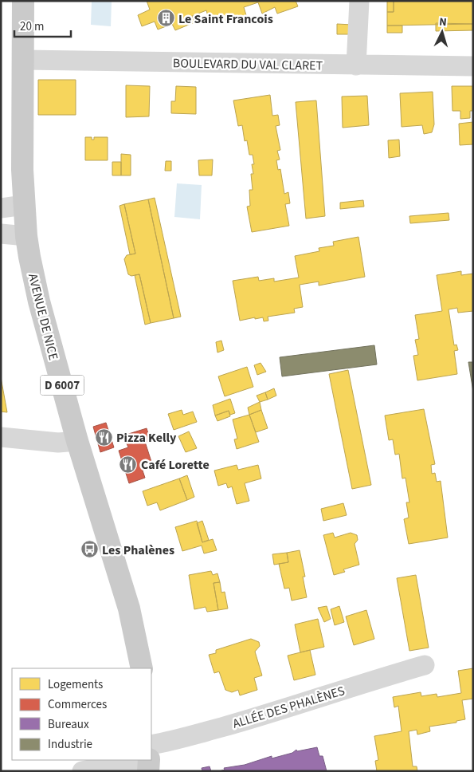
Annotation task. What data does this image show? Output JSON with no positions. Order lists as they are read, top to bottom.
{
  "streets": {
    "main road": ["AVENUE DE NICE", "D 6007"],
    "street": ["BOULEVARD DU VAL CLARET", "ALLÉE DES PHALÈNES"]
  },
  "crossings": [
    ["BOULEVARD DU VAL CLARET", "AVENUE DE NICE"]
  ],
  "places": {
    "building": ["Le Saint Francois"],
    "restaurant": ["Pizza Kelly", "Café Lorette"],
    "bus stop": ["Les Phalènes"]
  },
  "legend": [
    "Logements",
    "Commerces",
    "Bureaux",
    "Industrie"
  ],
  "scale_bar": "20 m",
  "north": "top"
}
